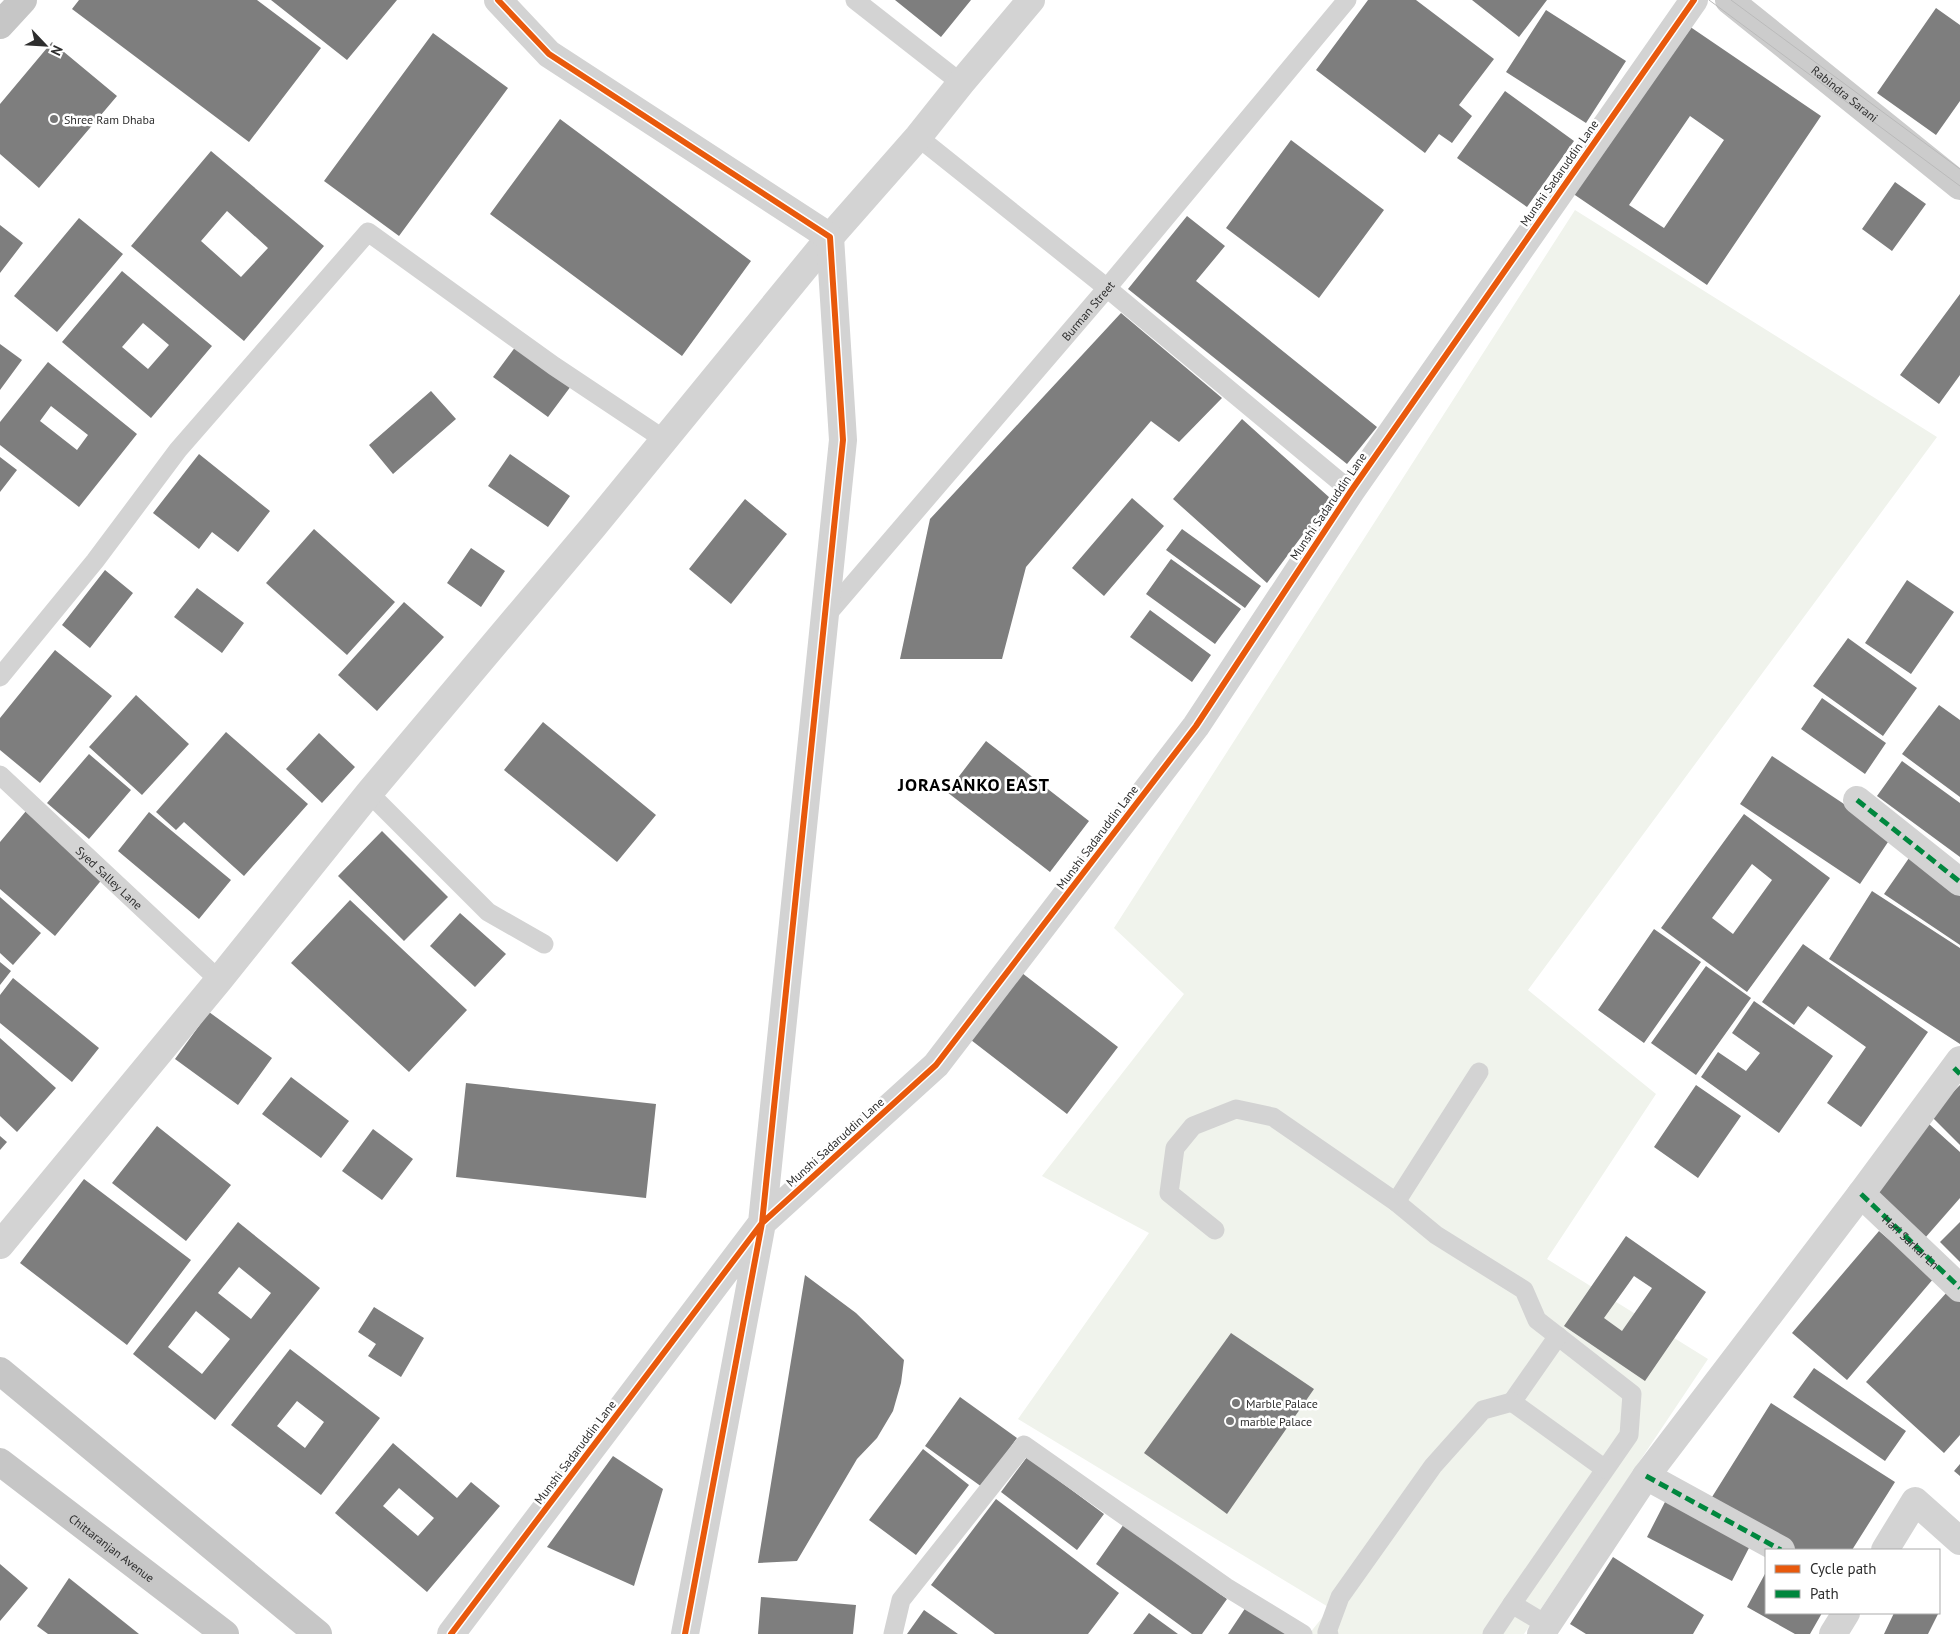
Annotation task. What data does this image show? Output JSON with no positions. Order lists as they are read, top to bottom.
{
  "streets": {
    "main road": ["Rabindra Sarani", "Chittaranjan Avenue"],
    "street": ["Munshi Sadaruddin Lane", "Hari Sarkar Ln"],
    "lane": ["Burman Street", "Syed Salley Lane"]
  },
  "districts": ["JORASANKO EAST"],
  "places": ["Shree Ram Dhaba", "Marble Palace", "marble Palace"],
  "legend": ["Cycle path", "Path"],
  "north": "bottom right"
}
